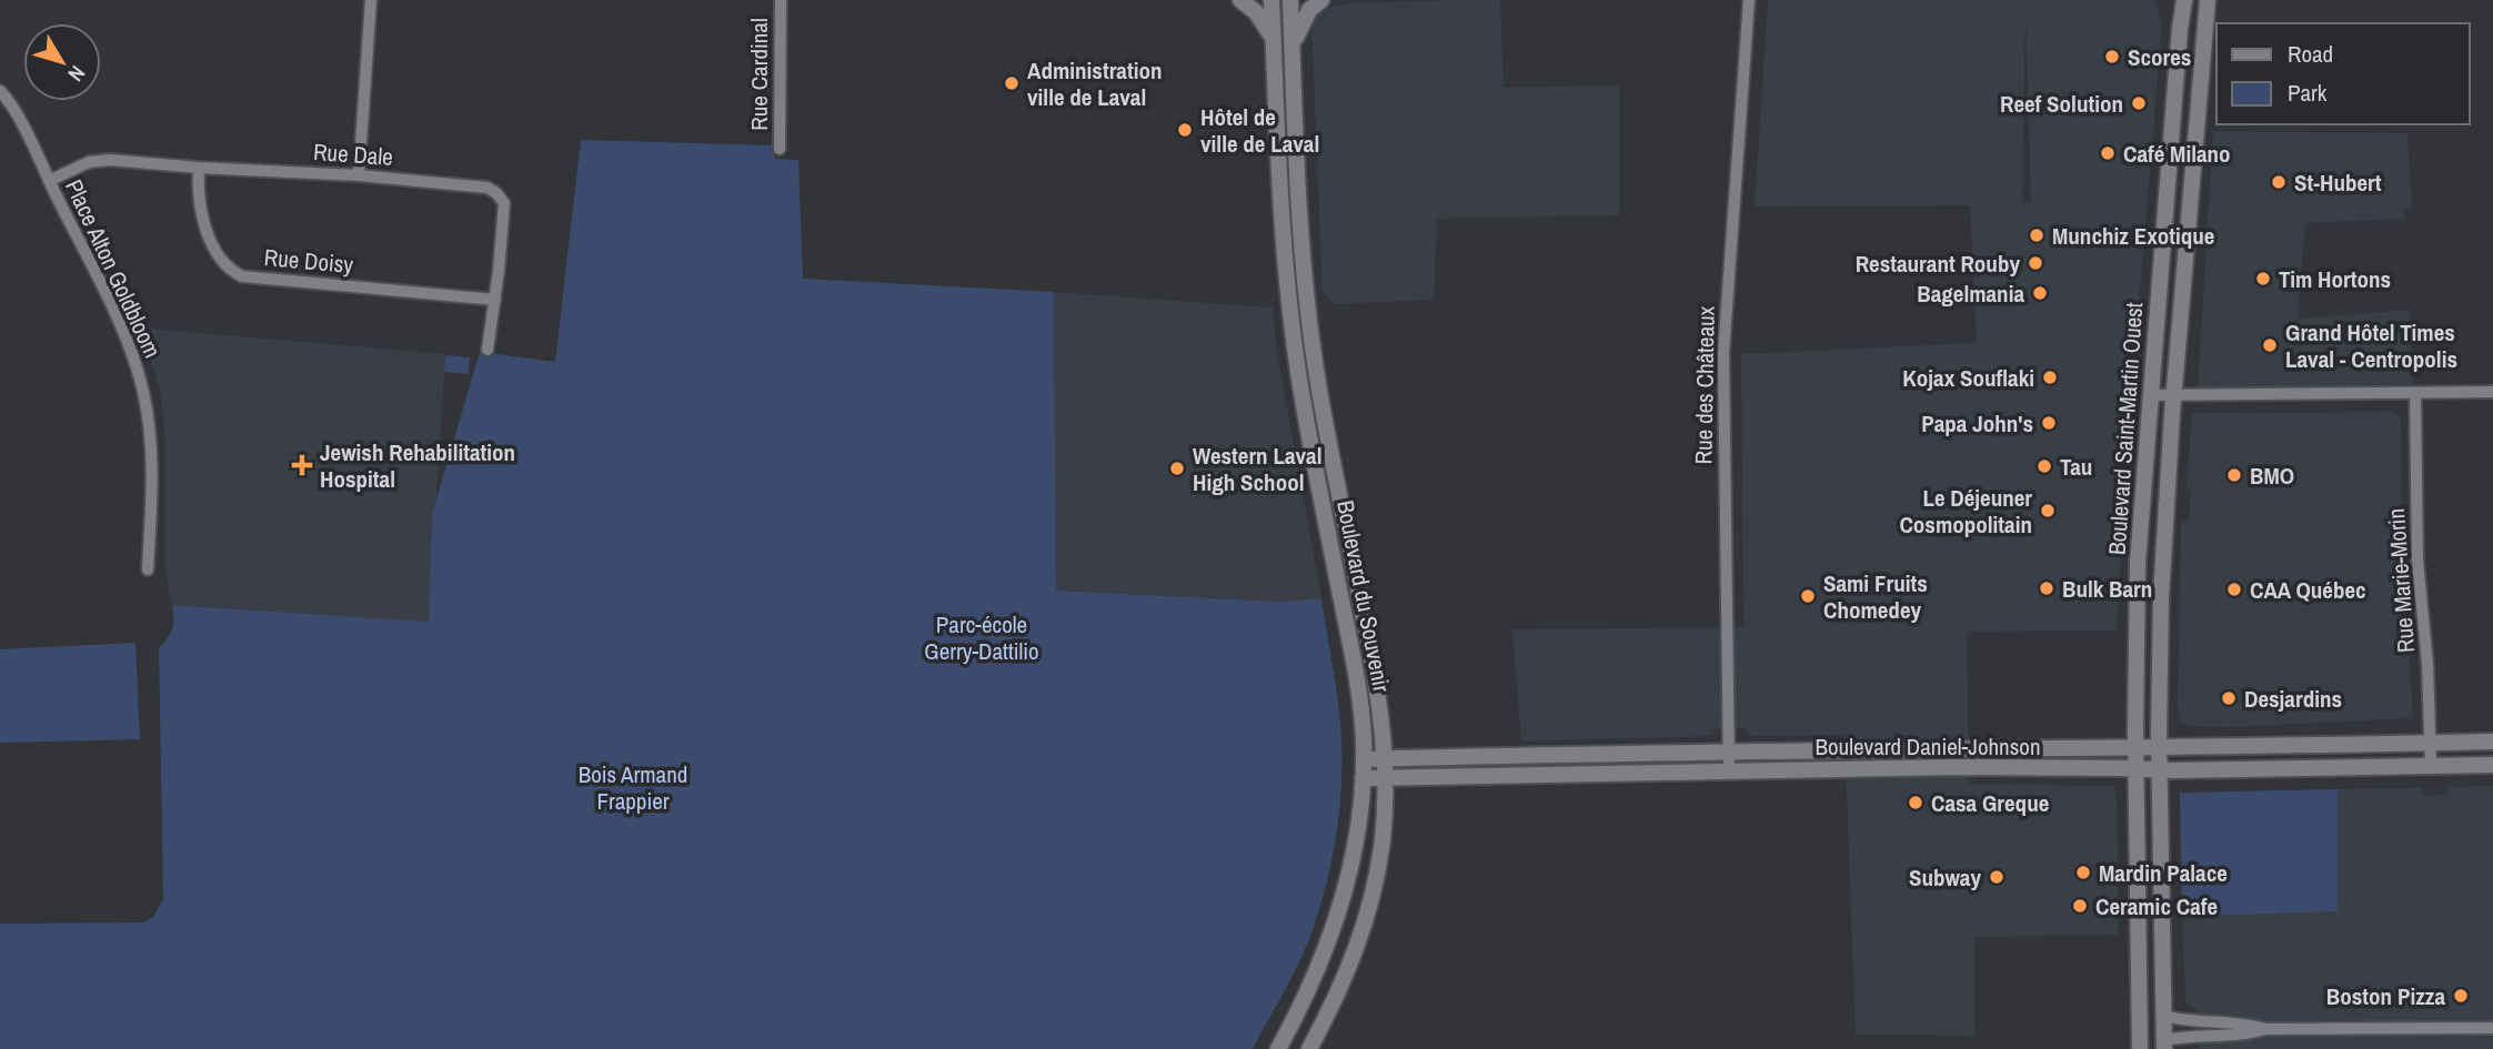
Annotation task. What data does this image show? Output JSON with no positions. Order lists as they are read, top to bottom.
{
  "streets": {
    "street": [
      "Rue Cardinal",
      "Rue Dale",
      "Rue Doisy",
      "Place Alton Goldbloom",
      "Rue des Châteaux",
      "Boulevard Saint-Martin Ouest",
      "Rue Marie-Morin",
      "Boulevard du Souvenir",
      "Boulevard Daniel-Johnson"
    ]
  },
  "crossings": [
    ["Rue Dale", "Rue Doisy"],
    ["Rue Dale", "Place Alton Goldbloom"],
    ["Rue des Châteaux", "Boulevard Daniel-Johnson"],
    ["Boulevard Saint-Martin Ouest", "Boulevard Daniel-Johnson"],
    ["Rue Marie-Morin", "Boulevard Daniel-Johnson"],
    ["Boulevard du Souvenir", "Boulevard Daniel-Johnson"]
  ],
  "parks": ["Parc-école Gerry-Dattilio", "Bois Armand Frappier"],
  "places": {
    "other": [
      "Scores",
      "Administration ville de Laval",
      "Reef Solution",
      "Hôtel de ville de Laval",
      "Café Milano",
      "St-Hubert",
      "Munchiz Exotique",
      "Restaurant Rouby",
      "Tim Hortons",
      "Bagelmania",
      "Grand Hôtel Times Laval - Centropolis",
      "Kojax Souflaki",
      "Papa John's",
      "Tau",
      "Western Laval High School",
      "BMO",
      "Le Déjeuner Cosmopolitain",
      "Bulk Barn",
      "CAA Québec",
      "Sami Fruits Chomedey",
      "Desjardins",
      "Casa Greque",
      "Mardin Palace",
      "Subway",
      "Ceramic Cafe",
      "Boston Pizza"
    ],
    "health": ["Jewish Rehabilitation Hospital"]
  },
  "legend": ["Road", "Park"],
  "north": "bottom right"
}
